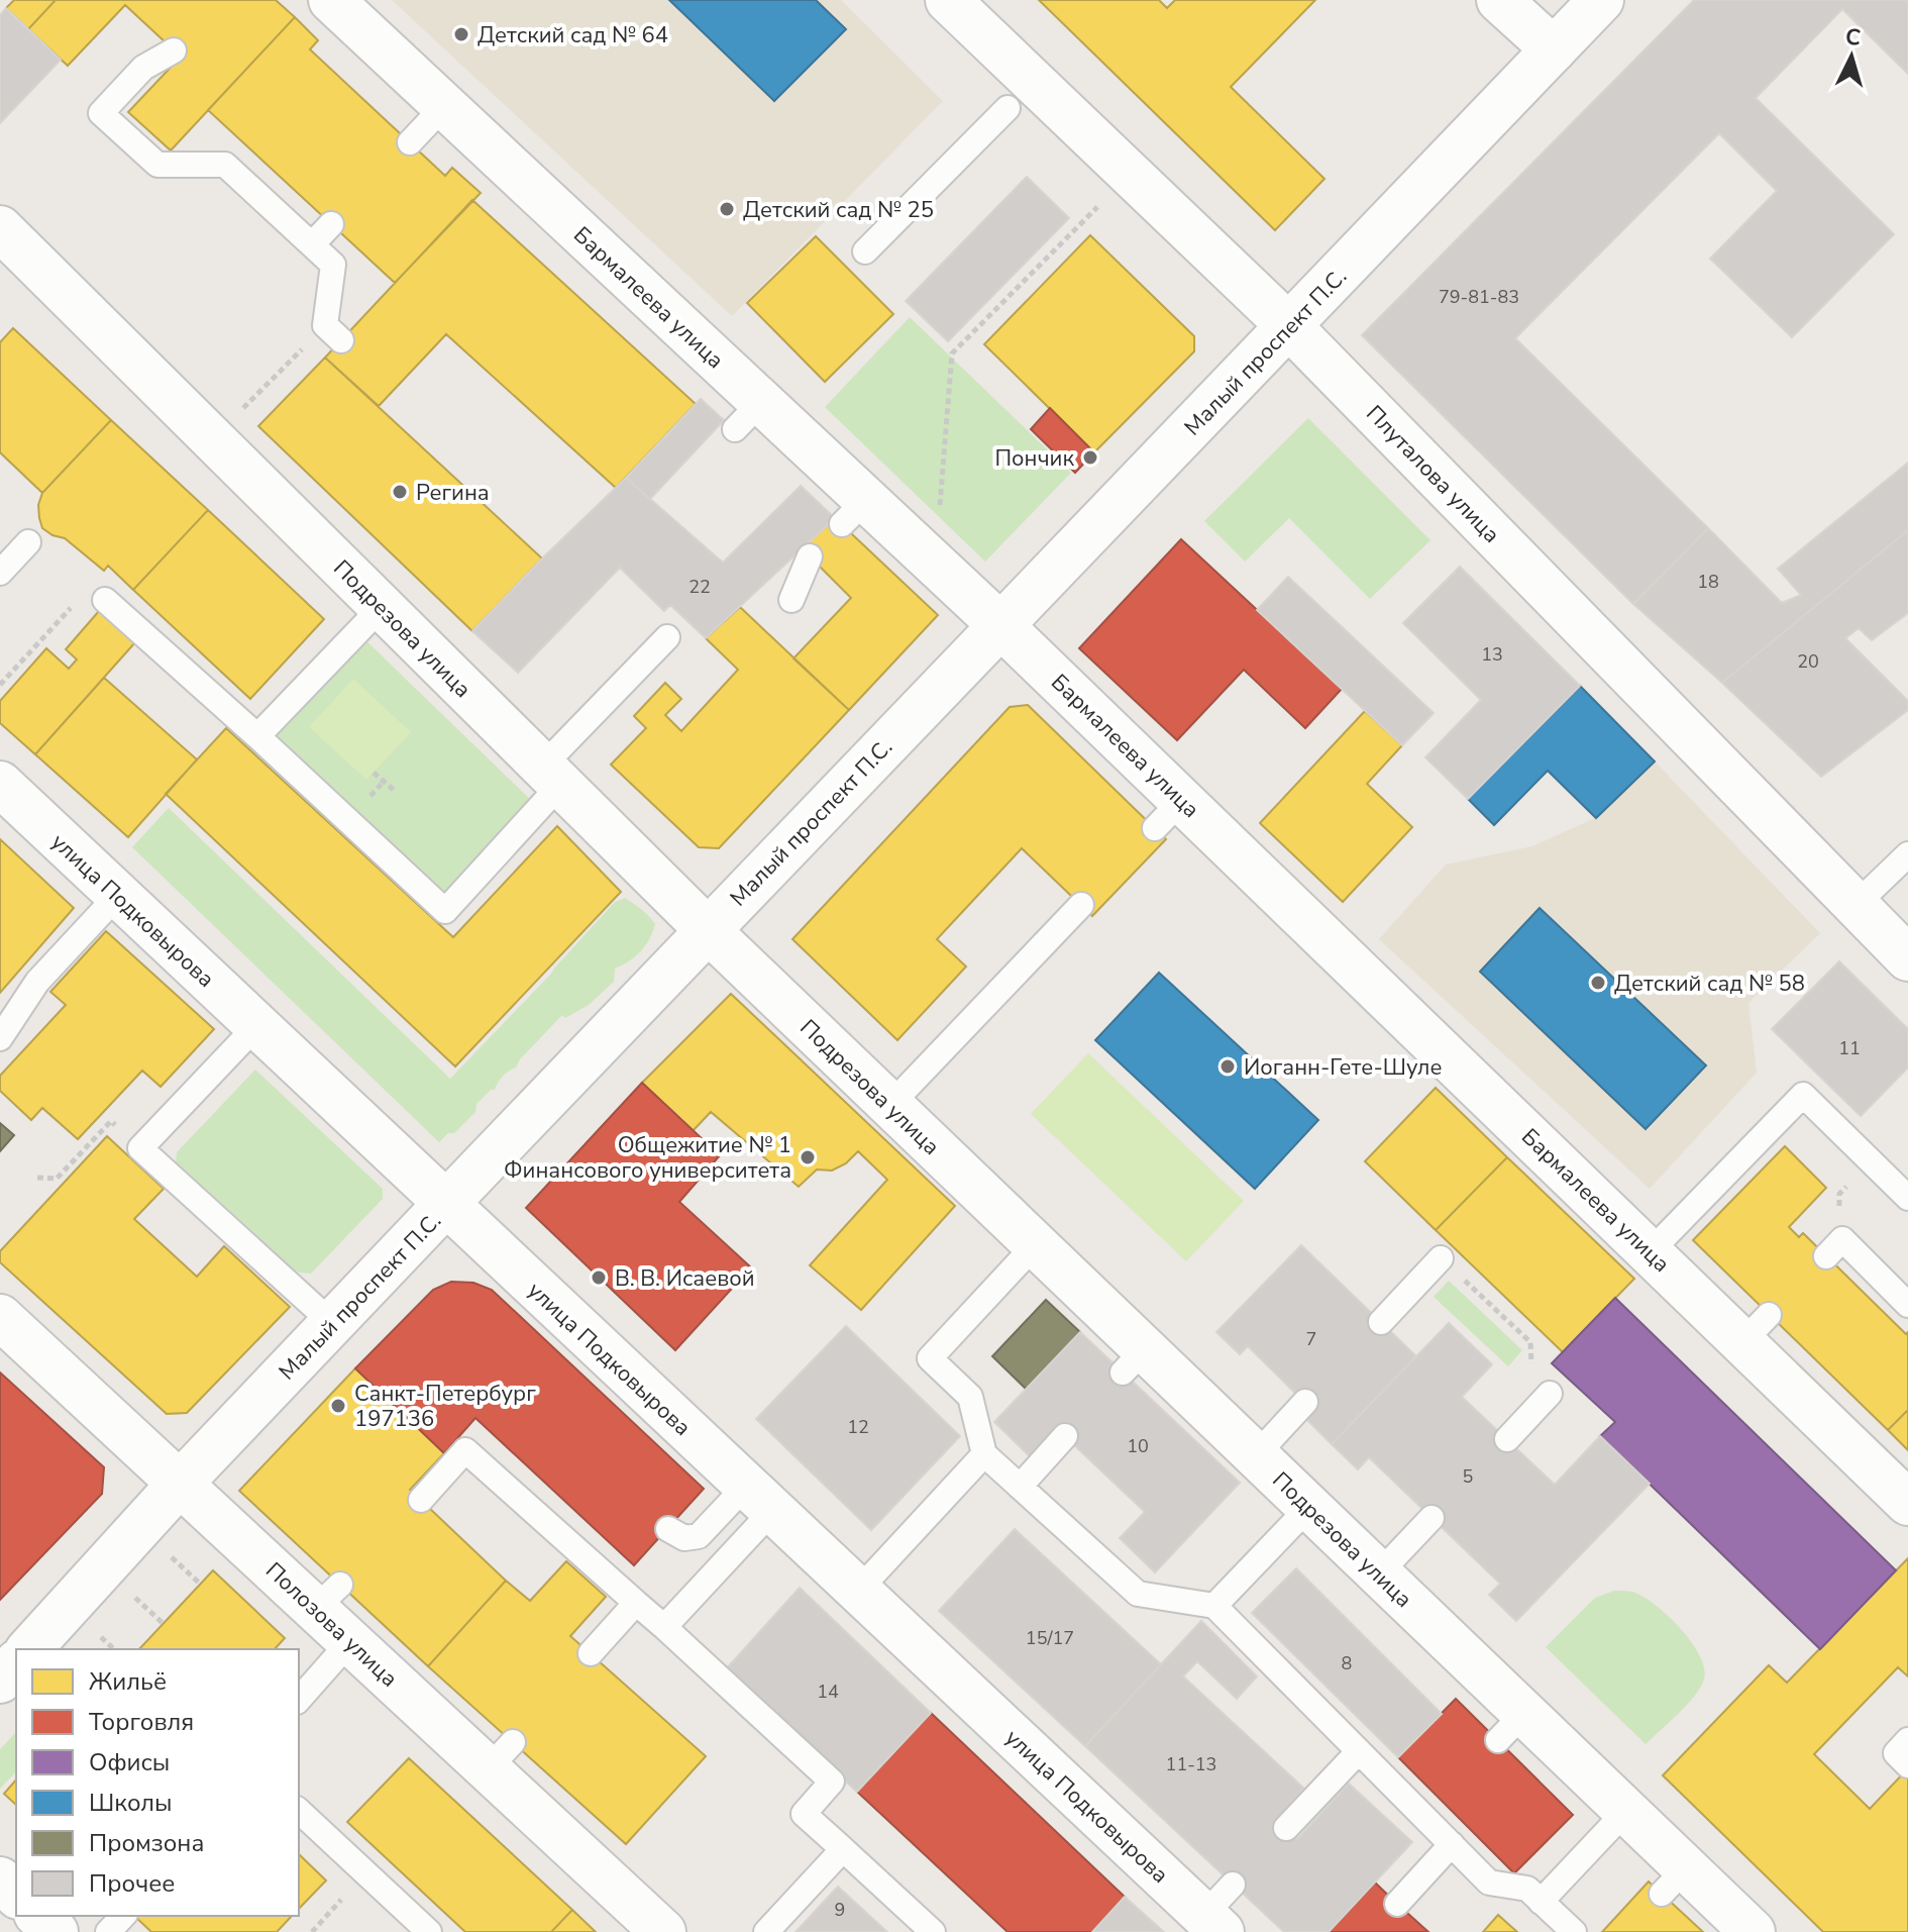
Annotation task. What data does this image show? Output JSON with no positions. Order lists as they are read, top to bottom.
{
  "streets": {
    "street": [
      "Бармалеева улица",
      "Малый проспект П.С.",
      "Плуталова улица",
      "Подрезова улица",
      "улица Подковырова",
      "Полозова улица"
    ]
  },
  "crossings": [
    ["Бармалеева улица", "Малый проспект П.С."],
    ["Малый проспект П.С.", "Плуталова улица"],
    ["Малый проспект П.С.", "Подрезова улица"],
    ["Малый проспект П.С.", "улица Подковырова"],
    ["Малый проспект П.С.", "Полозова улица"]
  ],
  "places": [
    "Детский сад № 64",
    "Детский сад № 25",
    "Пончик",
    "Регина",
    "Детский сад № 58",
    "Иоганн-Гете-Шуле",
    "Общежитие № 1 Финансового университета",
    "В. В. Исаевой",
    "Санкт-Петербург 197136"
  ],
  "house_numbers": [
    "79-81-83",
    "18",
    "22",
    "13",
    "20",
    "11",
    "7",
    "12",
    "10",
    "5",
    "15/17",
    "8",
    "14",
    "11-13",
    "9"
  ],
  "legend": [
    "Жильё",
    "Торговля",
    "Офисы",
    "Школы",
    "Промзона",
    "Прочее"
  ],
  "north": "top"
}
